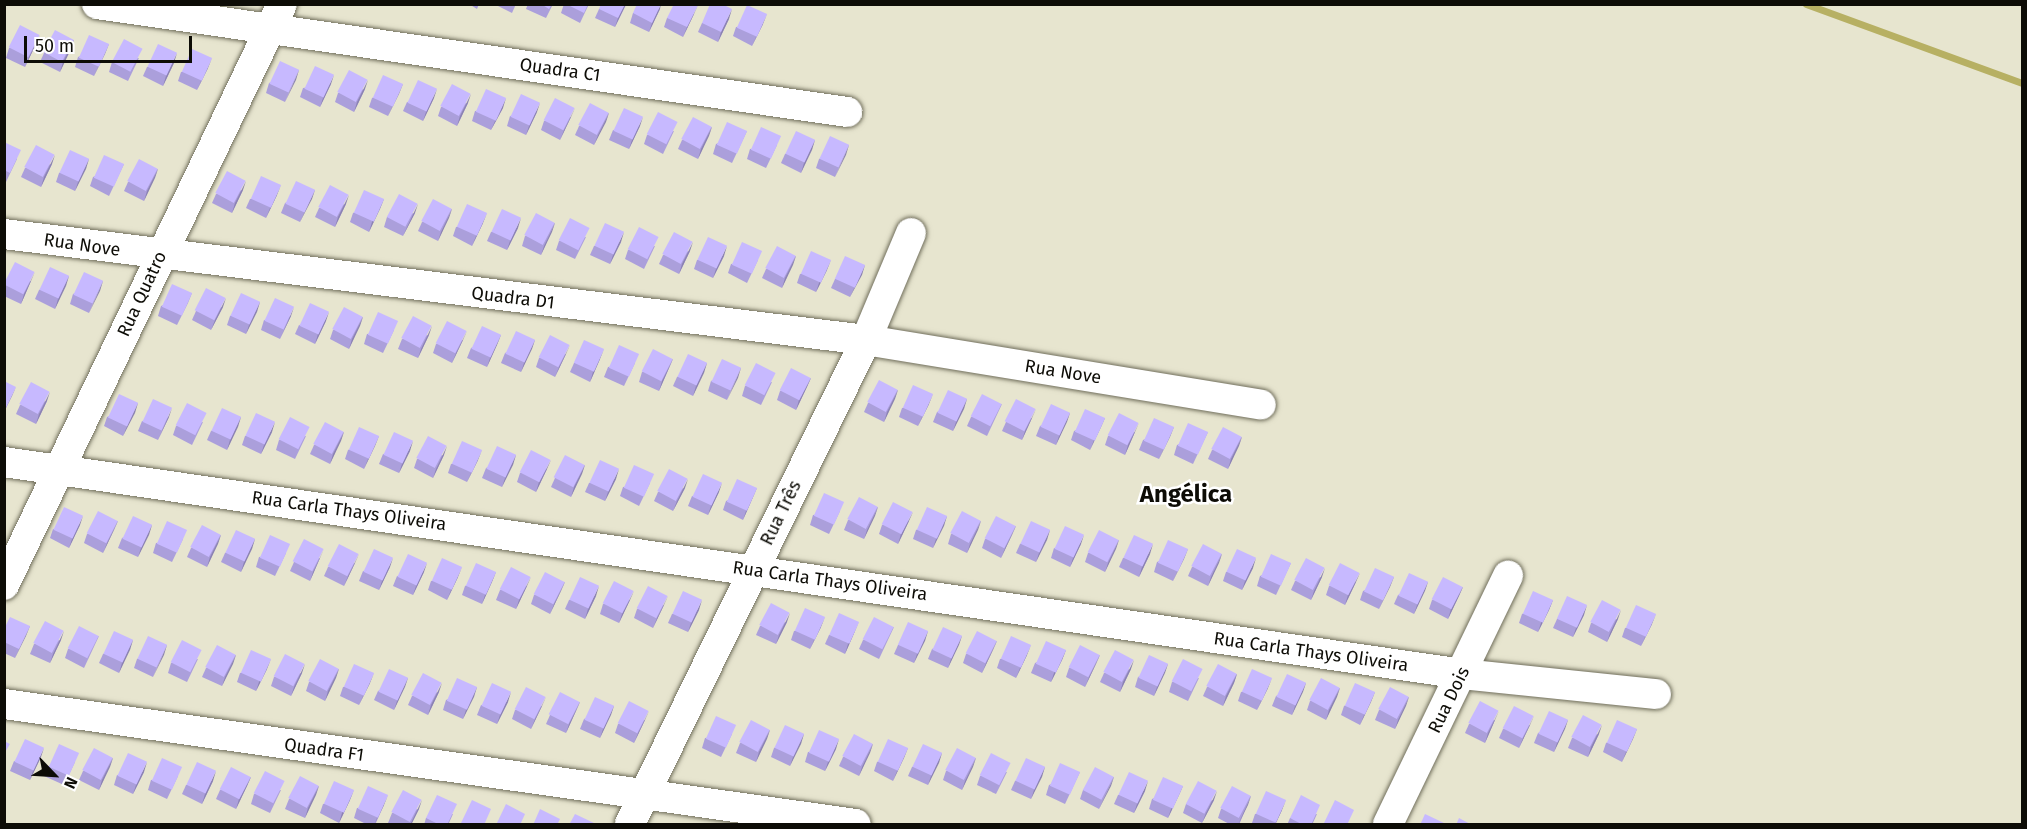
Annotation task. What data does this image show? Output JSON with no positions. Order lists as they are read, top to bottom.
{
  "streets": {
    "street": [
      "Quadra C1",
      "Rua Nove",
      "Rua Quatro",
      "Quadra D1",
      "Rua Carla Thays Oliveira",
      "Rua Três",
      "Rua Dois",
      "Quadra F1"
    ]
  },
  "crossings": [
    ["Quadra C1", "Rua Quatro"],
    ["Rua Nove", "Rua Quatro"],
    ["Rua Nove", "Quadra D1"],
    ["Rua Nove", "Rua Três"],
    ["Rua Quatro", "Quadra D1"],
    ["Rua Quatro", "Rua Carla Thays Oliveira"],
    ["Quadra D1", "Rua Três"],
    ["Rua Carla Thays Oliveira", "Rua Três"],
    ["Rua Carla Thays Oliveira", "Rua Dois"],
    ["Rua Três", "Quadra F1"]
  ],
  "districts": ["Angélica"],
  "scale_bar": "50 m",
  "north": "bottom right"
}
